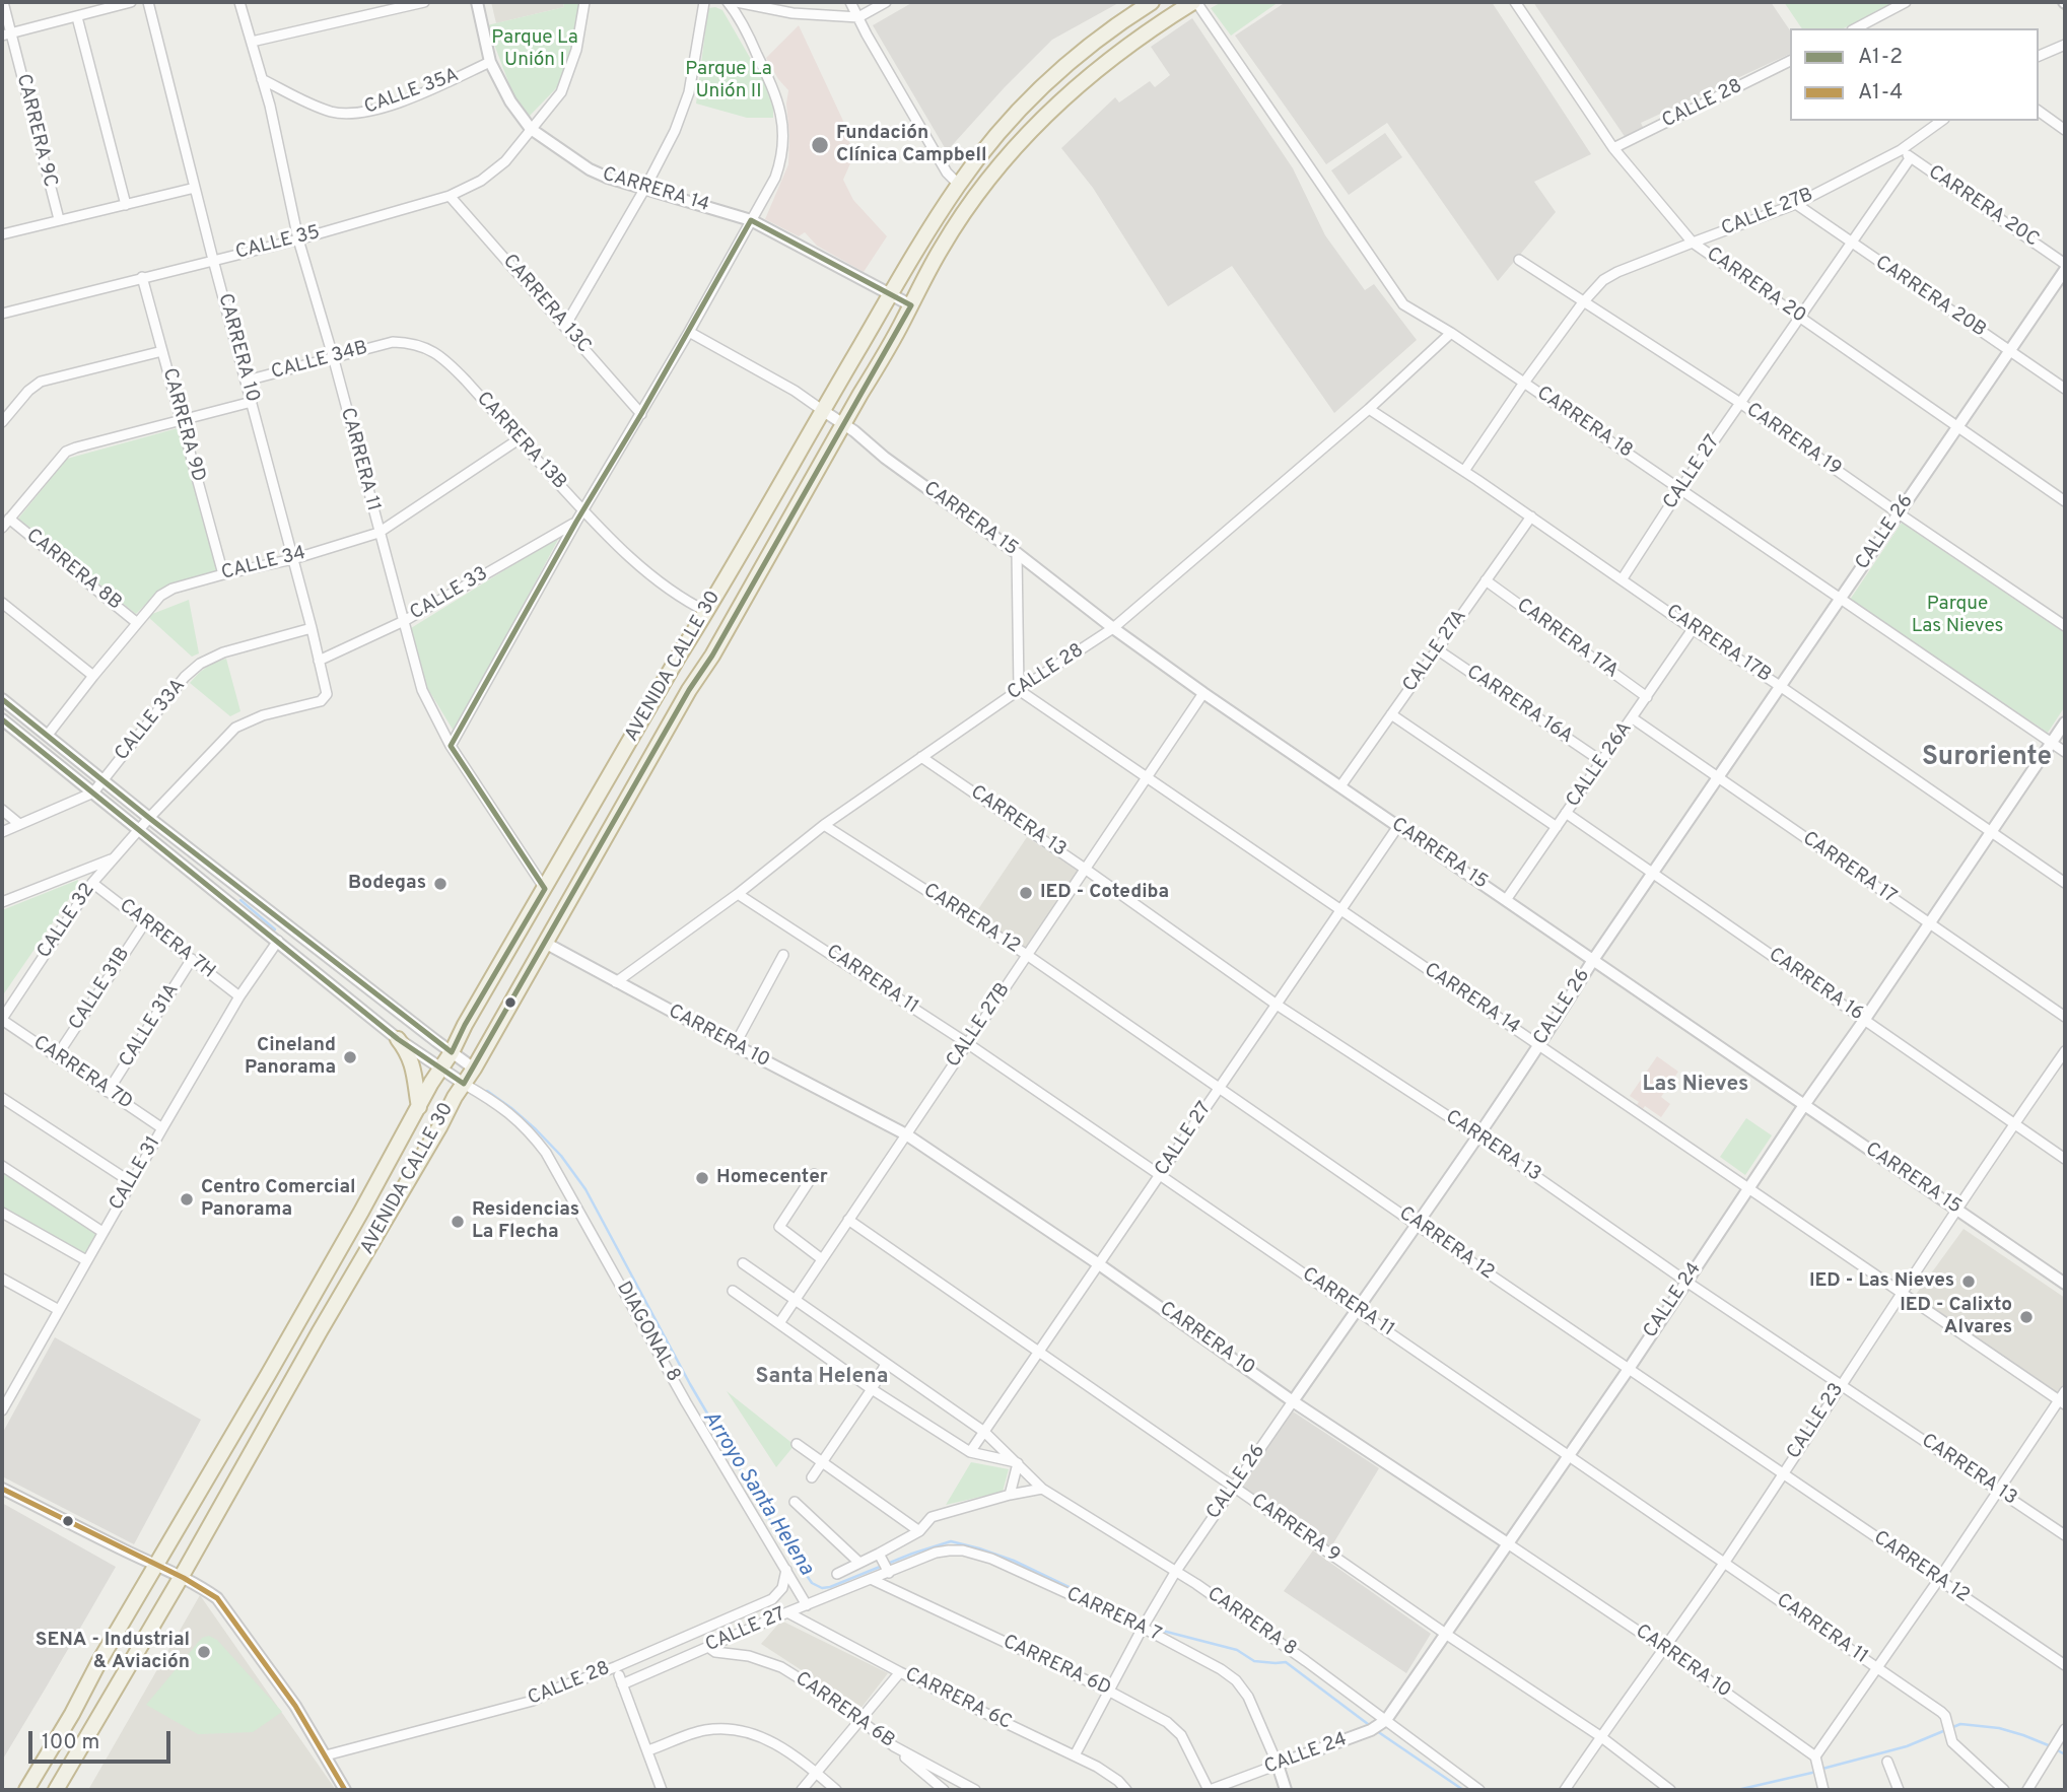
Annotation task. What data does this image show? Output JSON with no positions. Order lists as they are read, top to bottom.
{
  "streets": {
    "highway": ["AVENIDA CALLE 30"],
    "street": [
      "CALLE 35A",
      "CALLE 28",
      "CARRERA 9C",
      "CARRERA 14",
      "CARRERA 20C",
      "CALLE 27B",
      "CALLE 35",
      "CARRERA 20",
      "CARRERA 20B",
      "CARRERA 13C",
      "CARRERA 10",
      "CALLE 34B",
      "CARRERA 18",
      "CARRERA 9D",
      "CARRERA 19",
      "CARRERA 13B",
      "CARRERA 11",
      "CALLE 27",
      "CARRERA 15",
      "CALLE 26",
      "CALLE 34",
      "CARRERA 8B",
      "CALLE 33",
      "CARRERA 17A",
      "CARRERA 17B",
      "CALLE 27A",
      "CARRERA 16A",
      "CALLE 33A",
      "CALLE 26A",
      "CARRERA 13",
      "CARRERA 17",
      "CARRERA 12",
      "CALLE 32",
      "CARRERA 7H",
      "CARRERA 16",
      "CALLE 31B",
      "CALLE 31A",
      "CARRERA 7D",
      "CALLE 31",
      "CALLE 24",
      "DIAGONAL 8",
      "CALLE 23",
      "CARRERA 9",
      "CARRERA 7",
      "CARRERA 8",
      "CARRERA 6D",
      "CARRERA 6C",
      "CARRERA 6B"
    ]
  },
  "crossings": [
    ["CALLE 35A", "CARRERA 14"],
    ["CALLE 35A", "CARRERA 11"],
    ["CALLE 28", "CARRERA 14"],
    ["CALLE 28", "CARRERA 20"],
    ["CALLE 28", "CARRERA 10"],
    ["CALLE 28", "CARRERA 18"],
    ["CALLE 28", "CARRERA 11"],
    ["CALLE 28", "CARRERA 15"],
    ["CALLE 28", "CARRERA 17B"],
    ["CALLE 28", "CARRERA 13"],
    ["CALLE 28", "CARRERA 12"],
    ["CALLE 28", "DIAGONAL 8"],
    ["CARRERA 14", "CALLE 27B"],
    ["CARRERA 14", "CALLE 35"],
    ["CARRERA 14", "CALLE 27"],
    ["CARRERA 14", "CALLE 26"],
    ["CARRERA 14", "AVENIDA CALLE 30"],
    ["CARRERA 14", "CALLE 24"],
    ["CARRERA 14", "CALLE 23"],
    ["CARRERA 20C", "CALLE 27B"],
    ["CARRERA 20C", "CALLE 27"],
    ["CALLE 27B", "CARRERA 20"],
    ["CALLE 27B", "CARRERA 20B"],
    ["CALLE 27B", "CARRERA 10"],
    ["CALLE 27B", "CARRERA 18"],
    ["CALLE 27B", "CARRERA 19"],
    ["CALLE 27B", "CARRERA 11"],
    ["CALLE 27B", "CARRERA 15"],
    ["CALLE 27B", "CARRERA 17B"],
    ["CALLE 27B", "CARRERA 13"],
    ["CALLE 27B", "CARRERA 12"],
    ["CALLE 27B", "CARRERA 9"],
    ["CALLE 27B", "CARRERA 8"],
    ["CALLE 35", "CARRERA 13C"],
    ["CALLE 35", "CARRERA 10"],
    ["CALLE 35", "CARRERA 9D"],
    ["CALLE 35", "CARRERA 11"],
    ["CARRERA 20", "CALLE 27"],
    ["CARRERA 20", "CALLE 26"],
    ["CARRERA 20B", "CALLE 27"],
    ["CARRERA 20B", "CALLE 26"],
    ["CARRERA 10", "CALLE 34B"],
    ["CARRERA 10", "CALLE 27"],
    ["CARRERA 10", "CALLE 26"],
    ["CARRERA 10", "CALLE 34"],
    ["CARRERA 10", "CALLE 33"],
    ["CARRERA 10", "AVENIDA CALLE 30"],
    ["CARRERA 10", "CALLE 33A"],
    ["CARRERA 10", "CALLE 24"],
    ["CARRERA 10", "CALLE 23"],
    ["CALLE 34B", "CARRERA 13B"],
    ["CALLE 34B", "CARRERA 11"],
    ["CARRERA 18", "CALLE 27"],
    ["CARRERA 18", "CALLE 26"],
    ["CARRERA 18", "AVENIDA CALLE 30"],
    ["CARRERA 18", "CALLE 24"],
    ["CARRERA 9D", "CALLE 34"],
    ["CARRERA 19", "CALLE 27"],
    ["CARRERA 19", "CALLE 26"],
    ["CARRERA 13B", "CALLE 34"],
    ["CARRERA 13B", "AVENIDA CALLE 30"],
    ["CARRERA 11", "CALLE 27"],
    ["CARRERA 11", "CALLE 26"],
    ["CARRERA 11", "CALLE 34"],
    ["CARRERA 11", "CALLE 33"],
    ["CARRERA 11", "AVENIDA CALLE 30"],
    ["CARRERA 11", "CALLE 24"],
    ["CARRERA 11", "CALLE 23"],
    ["CALLE 27", "CARRERA 15"],
    ["CALLE 27", "CARRERA 17B"],
    ["CALLE 27", "CARRERA 13"],
    ["CALLE 27", "CARRERA 12"],
    ["CALLE 27", "DIAGONAL 8"],
    ["CALLE 27", "CARRERA 9"],
    ["CALLE 27", "CARRERA 7"],
    ["CALLE 27", "CARRERA 8"],
    ["CALLE 27", "CARRERA 6D"],
    ["CALLE 27", "CARRERA 6C"],
    ["CALLE 27", "CARRERA 6B"],
    ["CARRERA 15", "CALLE 26"],
    ["CARRERA 15", "CALLE 27A"],
    ["CARRERA 15", "AVENIDA CALLE 30"],
    ["CARRERA 15", "CALLE 26A"],
    ["CARRERA 15", "CALLE 24"],
    ["CARRERA 15", "CALLE 23"],
    ["CALLE 26", "CARRERA 17B"],
    ["CALLE 26", "CARRERA 13"],
    ["CALLE 26", "CARRERA 17"],
    ["CALLE 26", "CARRERA 12"],
    ["CALLE 26", "CARRERA 16"],
    ["CALLE 26", "CARRERA 9"],
    ["CALLE 26", "CARRERA 7"],
    ["CALLE 26", "CARRERA 8"],
    ["CALLE 26", "CARRERA 6D"],
    ["CALLE 26", "CARRERA 6C"],
    ["CALLE 34", "CARRERA 8B"],
    ["CARRERA 17A", "CALLE 27A"],
    ["CARRERA 17A", "CALLE 26A"],
    ["CARRERA 17B", "CALLE 27A"],
    ["CARRERA 17B", "CALLE 26A"],
    ["CARRERA 17B", "CALLE 24"],
    ["CALLE 27A", "CARRERA 16A"],
    ["AVENIDA CALLE 30", "DIAGONAL 8"],
    ["CARRERA 16A", "CALLE 26A"],
    ["CALLE 26A", "CARRERA 17"],
    ["CALLE 26A", "CARRERA 16"],
    ["CARRERA 13", "CALLE 24"],
    ["CARRERA 13", "CALLE 23"],
    ["CARRERA 17", "CALLE 24"],
    ["CARRERA 12", "CALLE 24"],
    ["CARRERA 12", "CALLE 23"],
    ["CALLE 32", "CARRERA 7H"],
    ["CALLE 32", "CARRERA 7D"],
    ["CARRERA 7H", "CALLE 31B"],
    ["CARRERA 7H", "CALLE 31A"],
    ["CARRERA 7H", "CALLE 31"],
    ["CARRERA 16", "CALLE 24"],
    ["CARRERA 16", "CALLE 23"],
    ["CALLE 31B", "CARRERA 7D"],
    ["CALLE 31A", "CARRERA 7D"],
    ["CARRERA 7D", "CALLE 31"],
    ["CALLE 24", "CARRERA 9"],
    ["CALLE 24", "CARRERA 7"],
    ["CALLE 24", "CARRERA 8"],
    ["CALLE 24", "CARRERA 6D"],
    ["CALLE 23", "CARRERA 9"],
    ["CARRERA 7", "CARRERA 6D"]
  ],
  "districts": ["Suroriente", "Las Nieves", "Santa Helena"],
  "water": ["Arroyo Santa Helena"],
  "parks": ["Parque La Unión I", "Parque La Unión II", "Parque Las Nieves"],
  "places": [
    "Fundación Clínica Campbell",
    "Bodegas",
    "IED - Cotediba",
    "Cineland Panorama",
    "Homecenter",
    "Centro Comercial Panorama",
    "Residencias La Flecha",
    "IED - Las Nieves",
    "IED - Calixto Alvares",
    "SENA - Industrial & Aviación"
  ],
  "lines": ["transit line A1-2", "transit line A1-4"],
  "legend": ["A1-2", "A1-4"],
  "scale_bar": "100 m"
}
